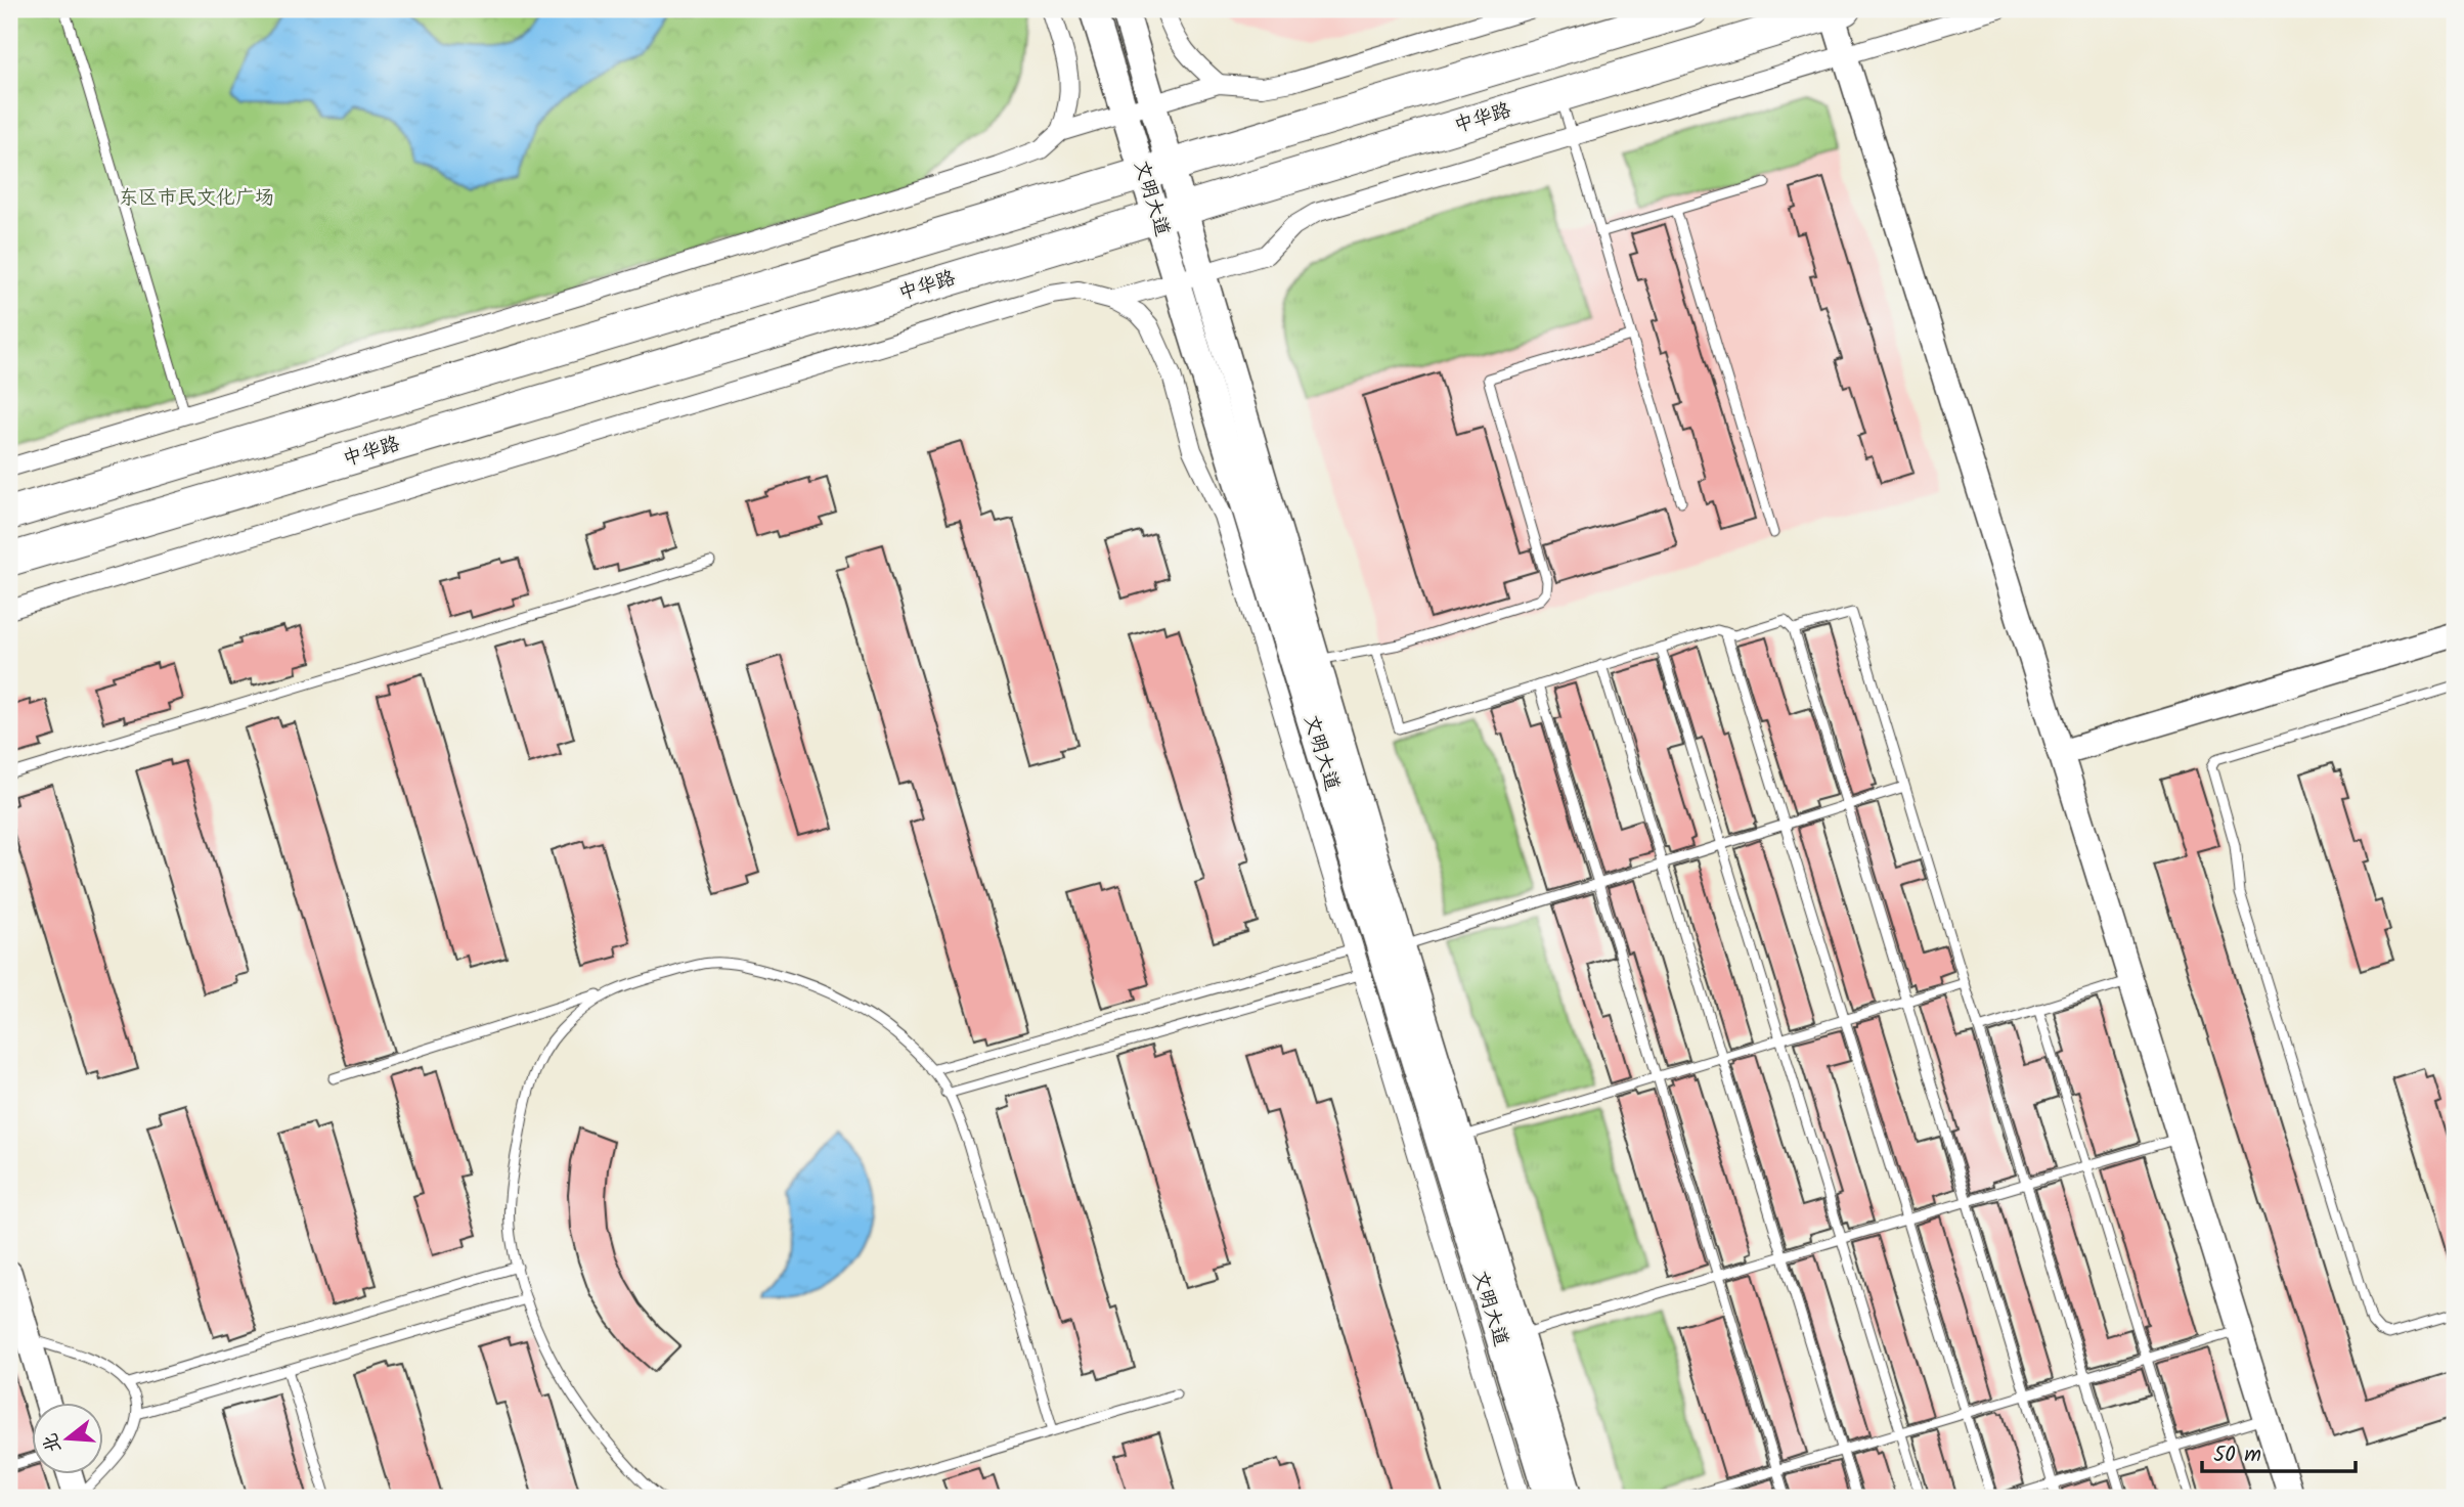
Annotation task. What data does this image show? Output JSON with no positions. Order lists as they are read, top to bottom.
{
  "streets": {
    "highway": ["中华路"],
    "main road": ["文明大道"]
  },
  "crossings": [
    ["中华路", "文明大道"]
  ],
  "parks": ["东区市民文化广场"],
  "scale_bar": "50 m",
  "north": "left"
}
